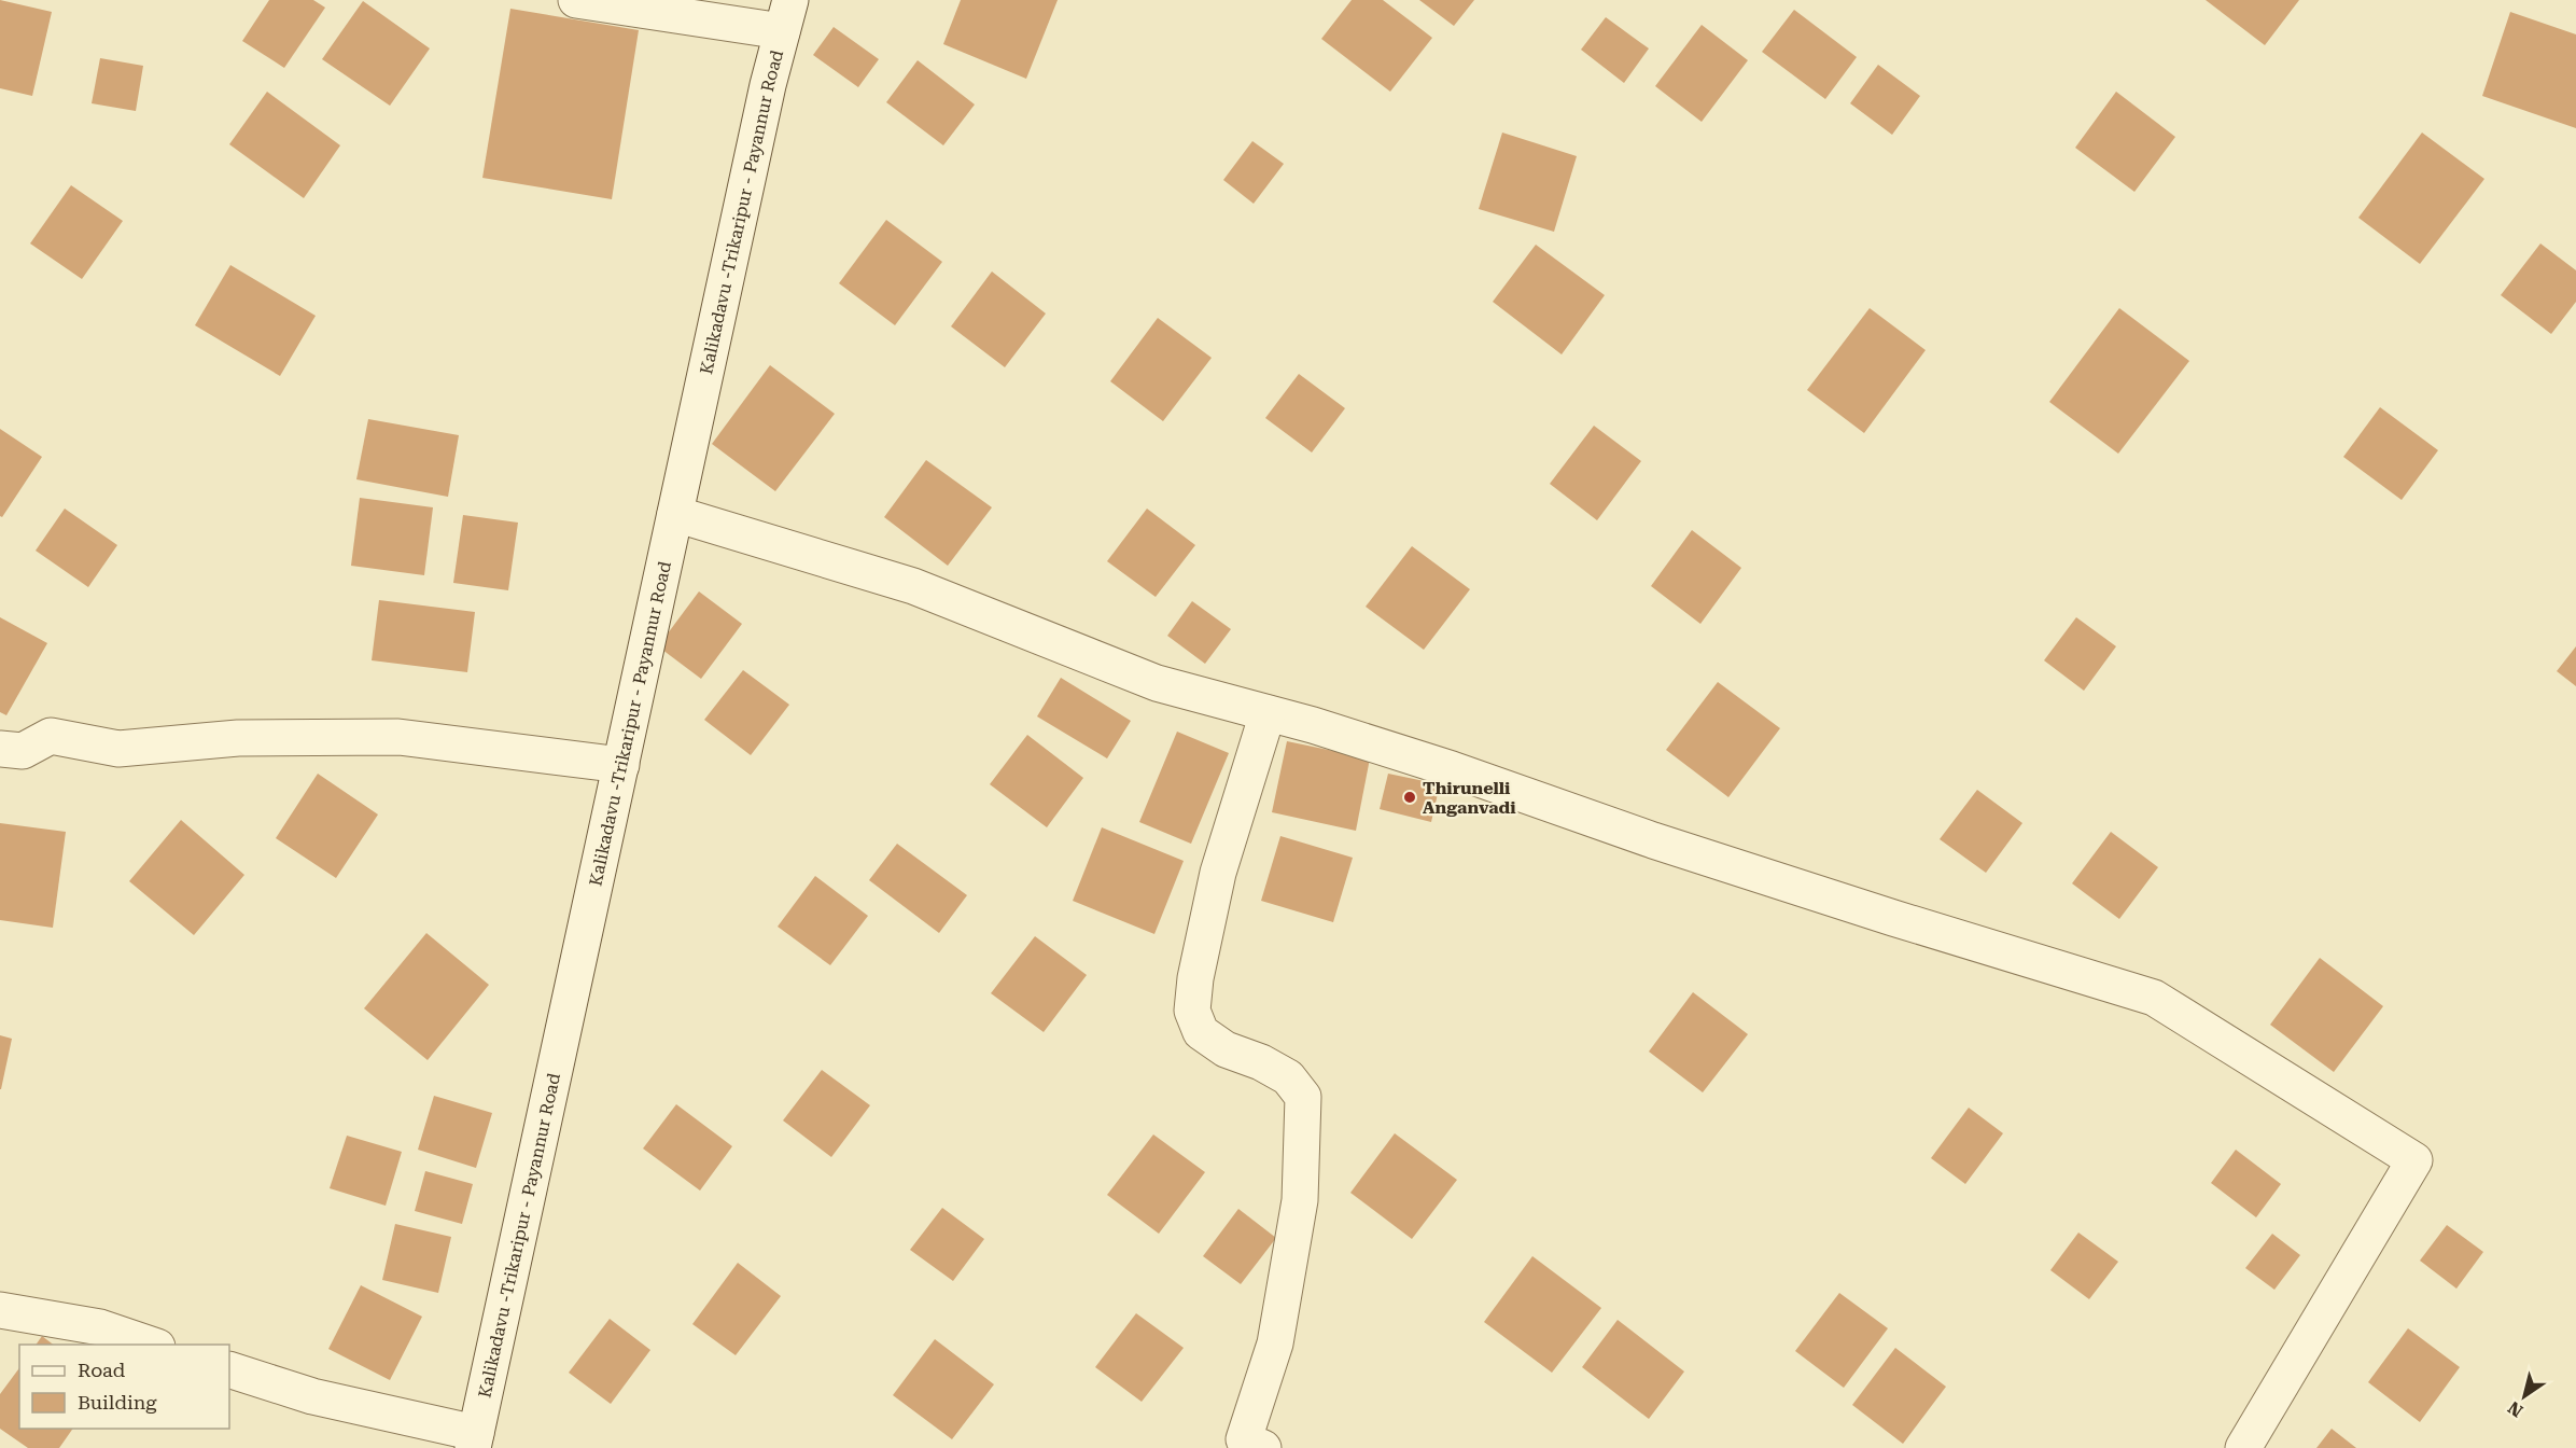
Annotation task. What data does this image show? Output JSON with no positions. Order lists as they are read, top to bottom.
{
  "streets": {
    "street": ["Kalikadavu -Trikaripur - Payannur Road"]
  },
  "places": ["Thirunelli Anganvadi"],
  "legend": ["Road", "Building"],
  "north": "bottom left"
}
